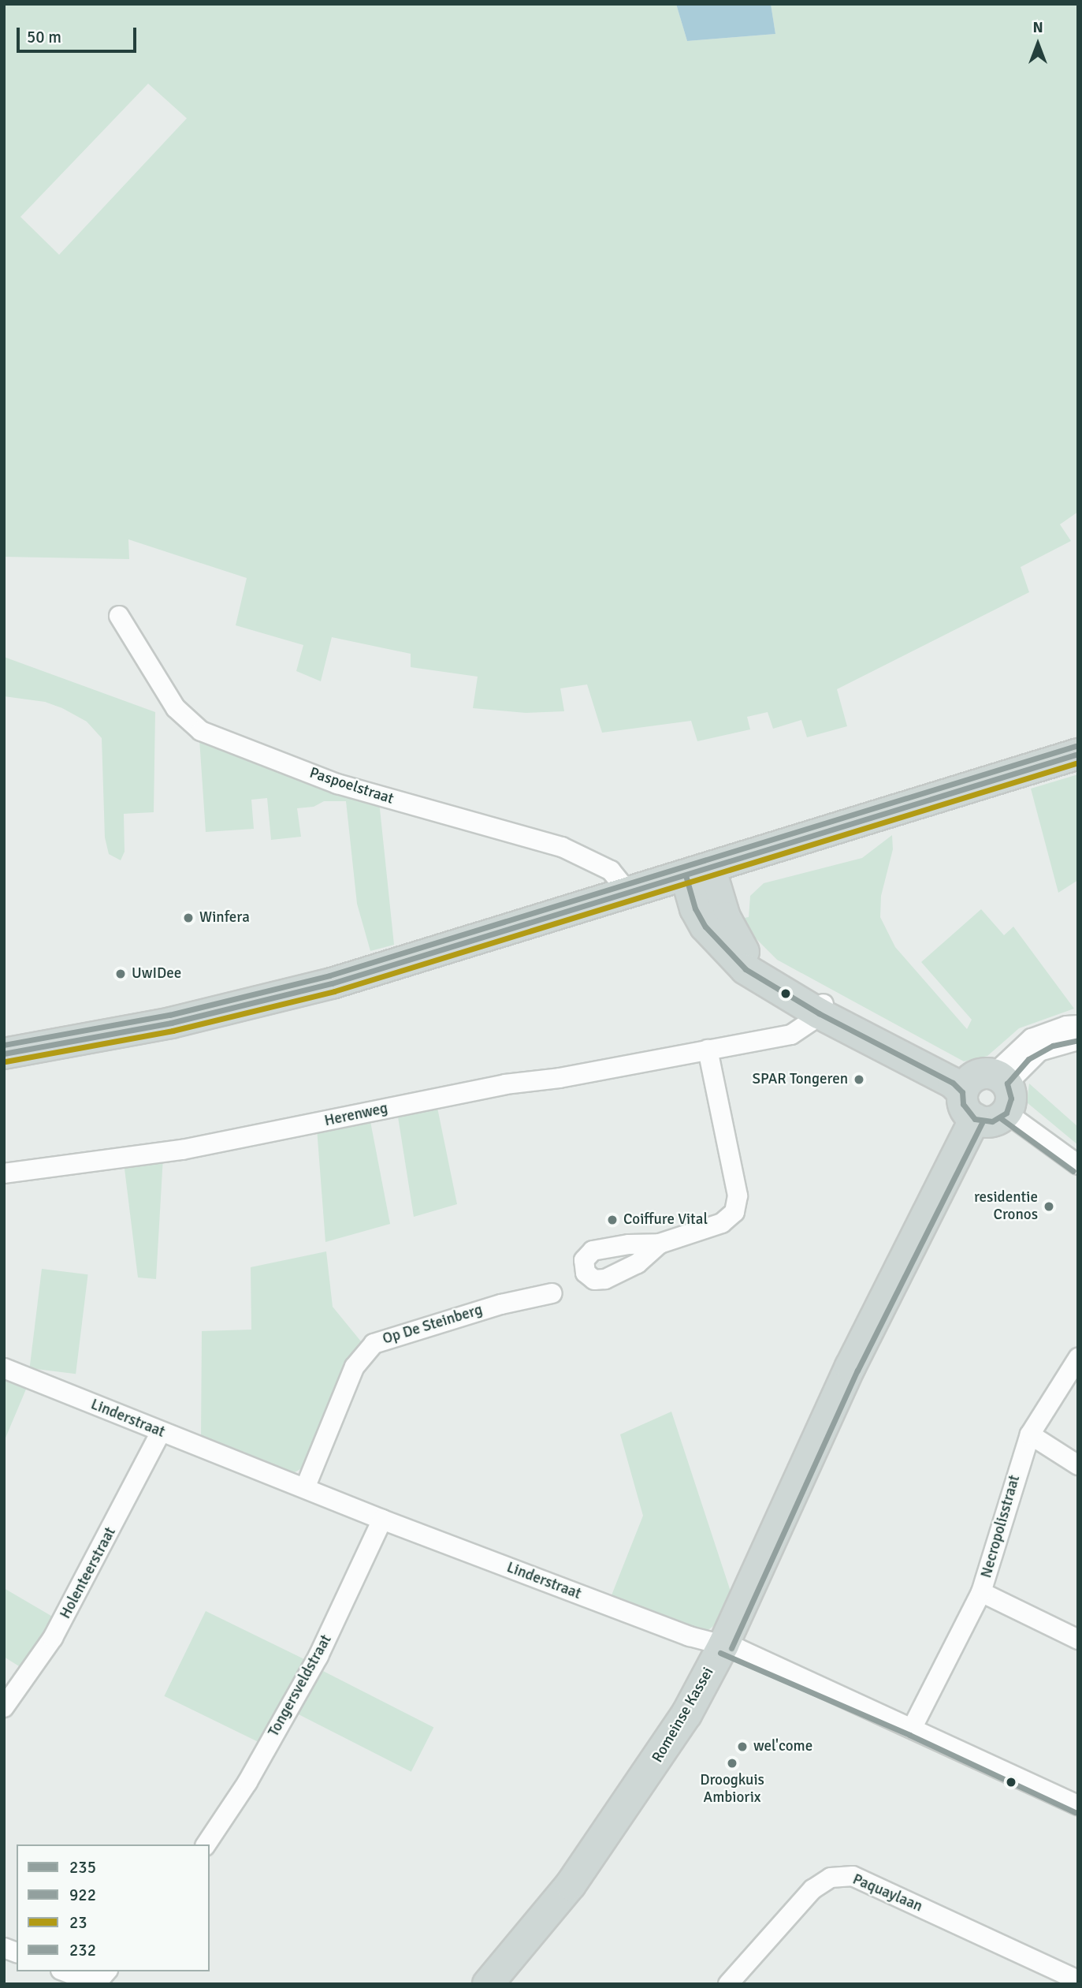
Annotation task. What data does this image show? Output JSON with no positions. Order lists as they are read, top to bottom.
{
  "streets": {
    "main road": ["Romeinse Kassei"],
    "street": [
      "Paspoelstraat",
      "Herenweg",
      "Op De Steinberg",
      "Linderstraat",
      "Necropolisstraat",
      "Holenteerstraat",
      "Tongersveldstraat",
      "Paquaylaan"
    ]
  },
  "crossings": [
    ["Op De Steinberg", "Linderstraat"],
    ["Linderstraat", "Necropolisstraat"],
    ["Linderstraat", "Holenteerstraat"],
    ["Linderstraat", "Tongersveldstraat"],
    ["Linderstraat", "Romeinse Kassei"]
  ],
  "places": [
    "Winfera",
    "UwIDee",
    "SPAR Tongeren",
    "residentie Cronos",
    "Coiffure Vital",
    "wel'come",
    "Droogkuis Ambiorix"
  ],
  "lines": [
    "transit line 232",
    "transit line 235",
    "transit line 23",
    "transit line 922"
  ],
  "legend": [
    "235",
    "922",
    "23",
    "232"
  ],
  "scale_bar": "50 m",
  "north": "top"
}
